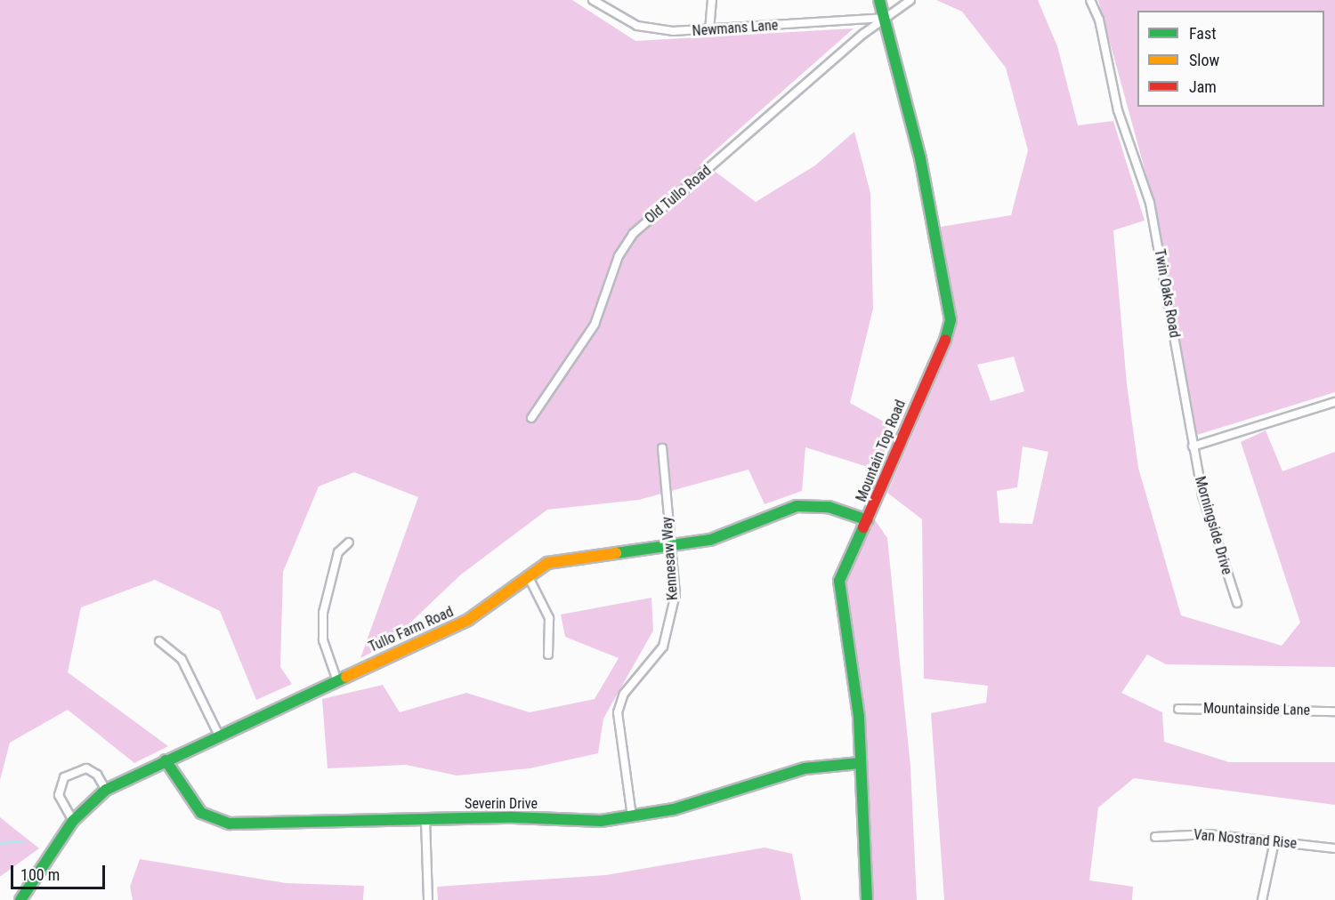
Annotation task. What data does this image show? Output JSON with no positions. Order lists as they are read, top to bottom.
{
  "streets": {
    "street": [
      "Newmans Lane",
      "Old Tullo Road",
      "Twin Oaks Road",
      "Mountain Top Road",
      "Morningside Drive",
      "Kennesaw Way",
      "Tullo Farm Road",
      "Mountainside Lane",
      "Severin Drive",
      "Van Nostrand Rise"
    ]
  },
  "crossings": [
    ["Newmans Lane", "Old Tullo Road"],
    ["Newmans Lane", "Mountain Top Road"],
    ["Old Tullo Road", "Mountain Top Road"],
    ["Twin Oaks Road", "Morningside Drive"],
    ["Mountain Top Road", "Tullo Farm Road"],
    ["Mountain Top Road", "Severin Drive"],
    ["Kennesaw Way", "Tullo Farm Road"],
    ["Kennesaw Way", "Severin Drive"],
    ["Tullo Farm Road", "Severin Drive"]
  ],
  "legend": ["Fast", "Slow", "Jam"],
  "scale_bar": "100 m"
}
